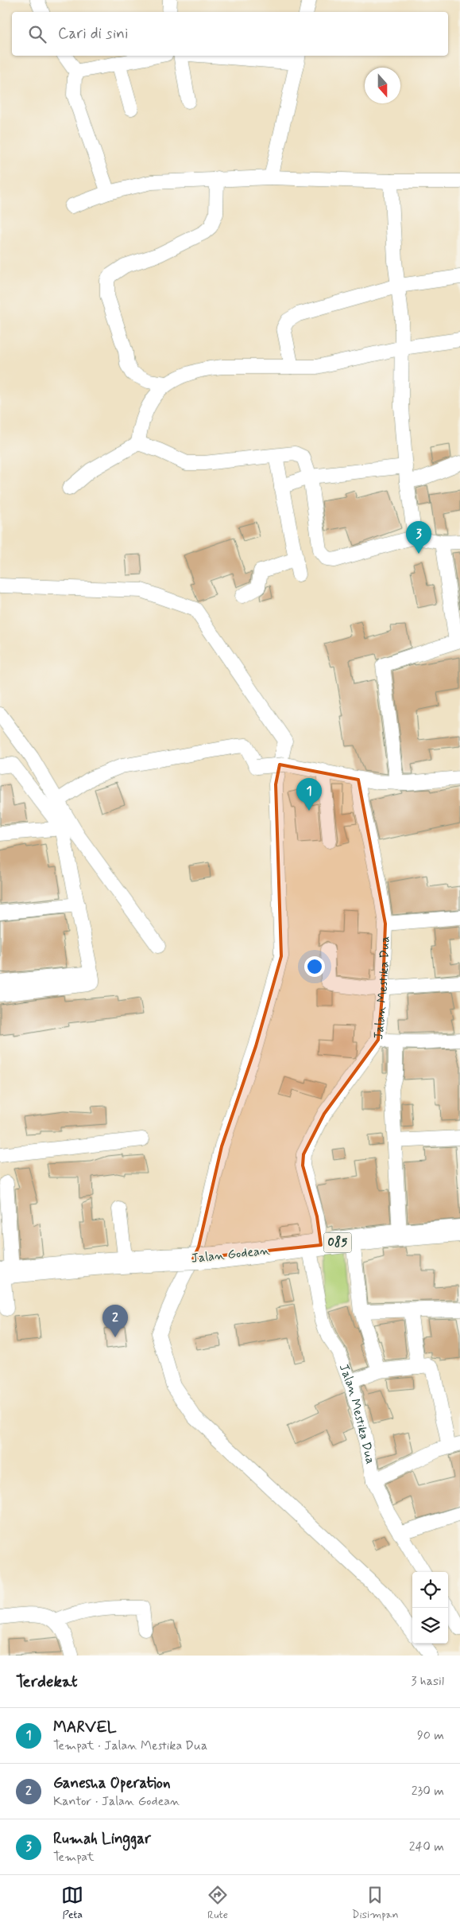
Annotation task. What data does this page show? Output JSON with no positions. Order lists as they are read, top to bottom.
{
  "streets": {
    "main road": ["085", "Jalan Godean"],
    "street": ["Jalan Mestika Dua"]
  },
  "crossings": [
    ["Jalan Mestika Dua", "Jalan Godean"]
  ],
  "north": "bottom",
  "page": {
    "search": "Cari di sini",
    "pins": ["3", "1", "2"],
    "heading": ["Terdekat", "3 hasil"],
    "list": [
      {
        "mark": "1",
        "name": "MARVEL",
        "note": "Tempat · Jalan Mestika Dua",
        "value": "90 m"
      },
      {
        "mark": "2",
        "name": "Ganesha Operation",
        "note": "Kantor · Jalan Godean",
        "value": "230 m"
      },
      {
        "mark": "3",
        "name": "Rumah Linggar",
        "note": "Tempat",
        "value": "240 m"
      }
    ],
    "nav": ["Peta", "Rute", "Disimpan"]
  }
}
